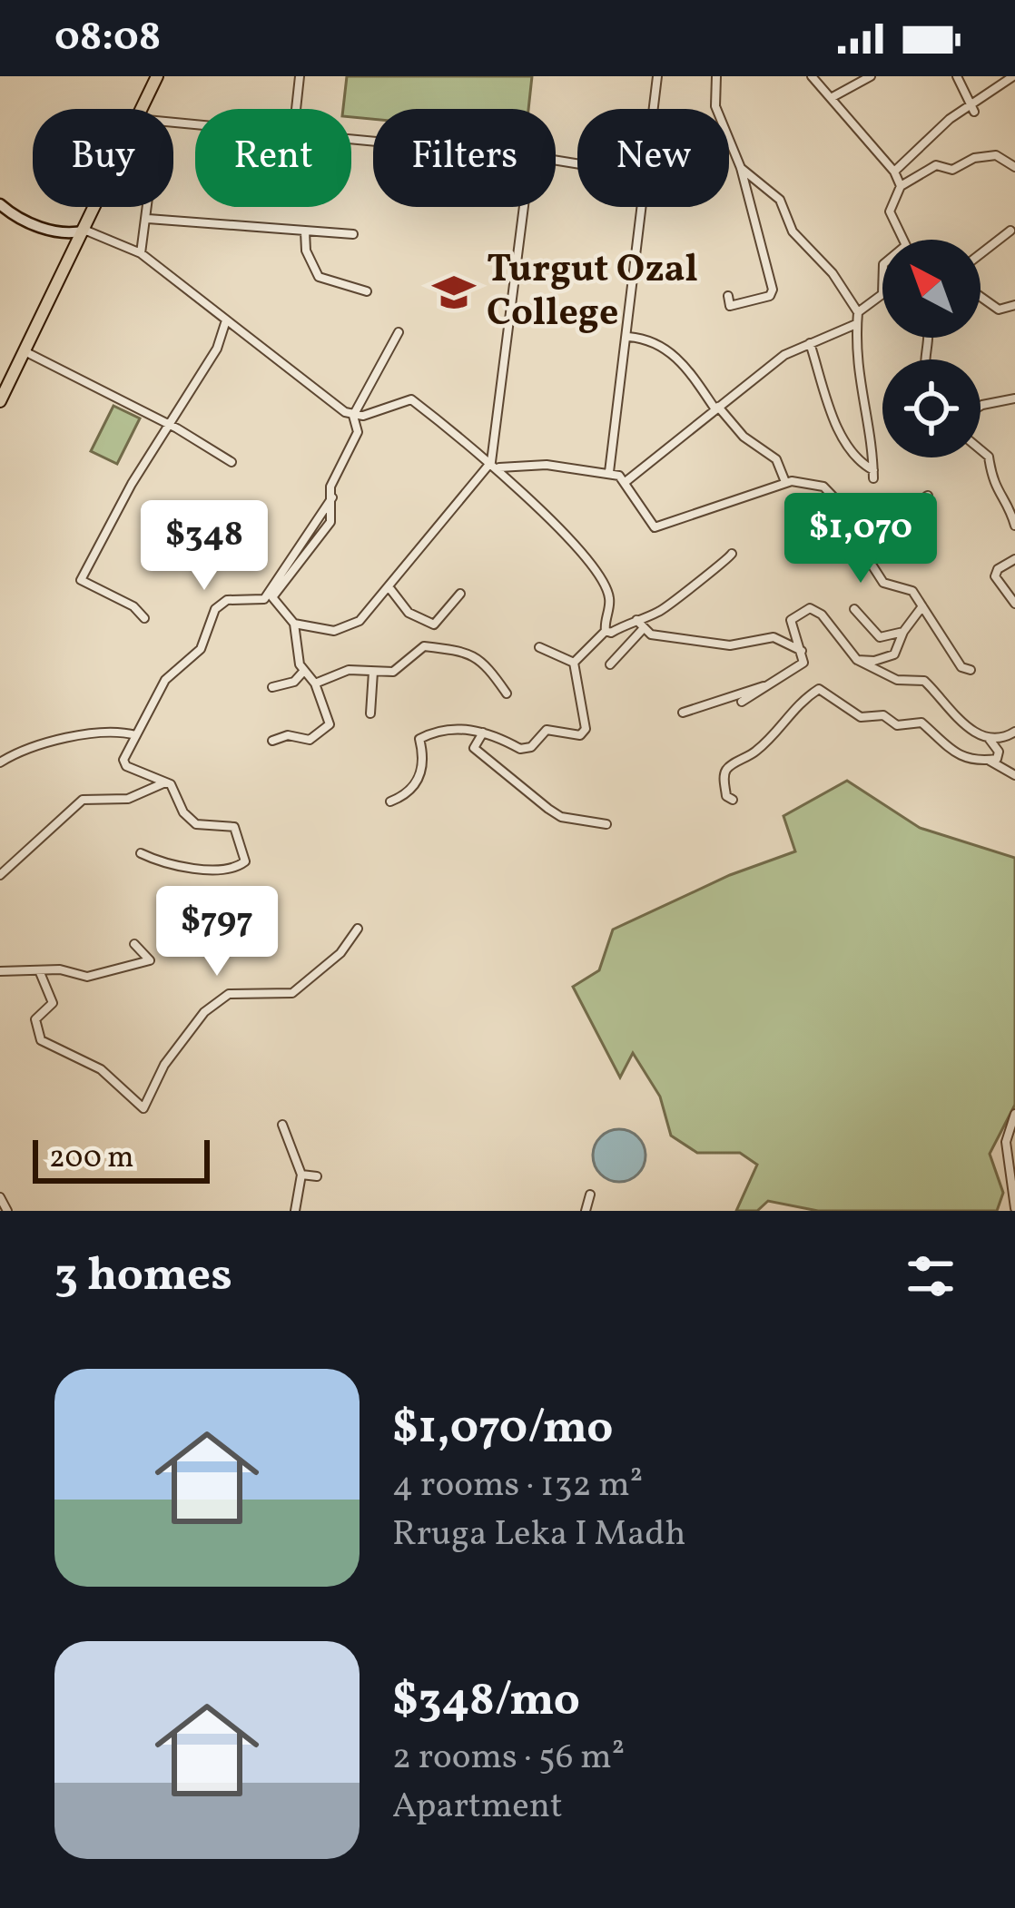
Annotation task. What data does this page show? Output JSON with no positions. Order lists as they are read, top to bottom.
{
  "places": {
    "school or university": ["Turgut Ozal College"]
  },
  "scale_bar": "200 m",
  "north": "top left",
  "page": {
    "status": "08:08",
    "chip": [
      "Buy",
      "Rent",
      "Filters",
      "New"
    ],
    "price": ["$1,070", "$348", "$797"],
    "scale": "200 m",
    "heading": "3 homes",
    "list": [
      {
        "name": "$1,070/mo",
        "note": "4 rooms · 132 m² · Rruga Leka I Madh"
      },
      {
        "name": "$348/mo",
        "note": "2 rooms · 56 m² · Apartment"
      }
    ]
  }
}
